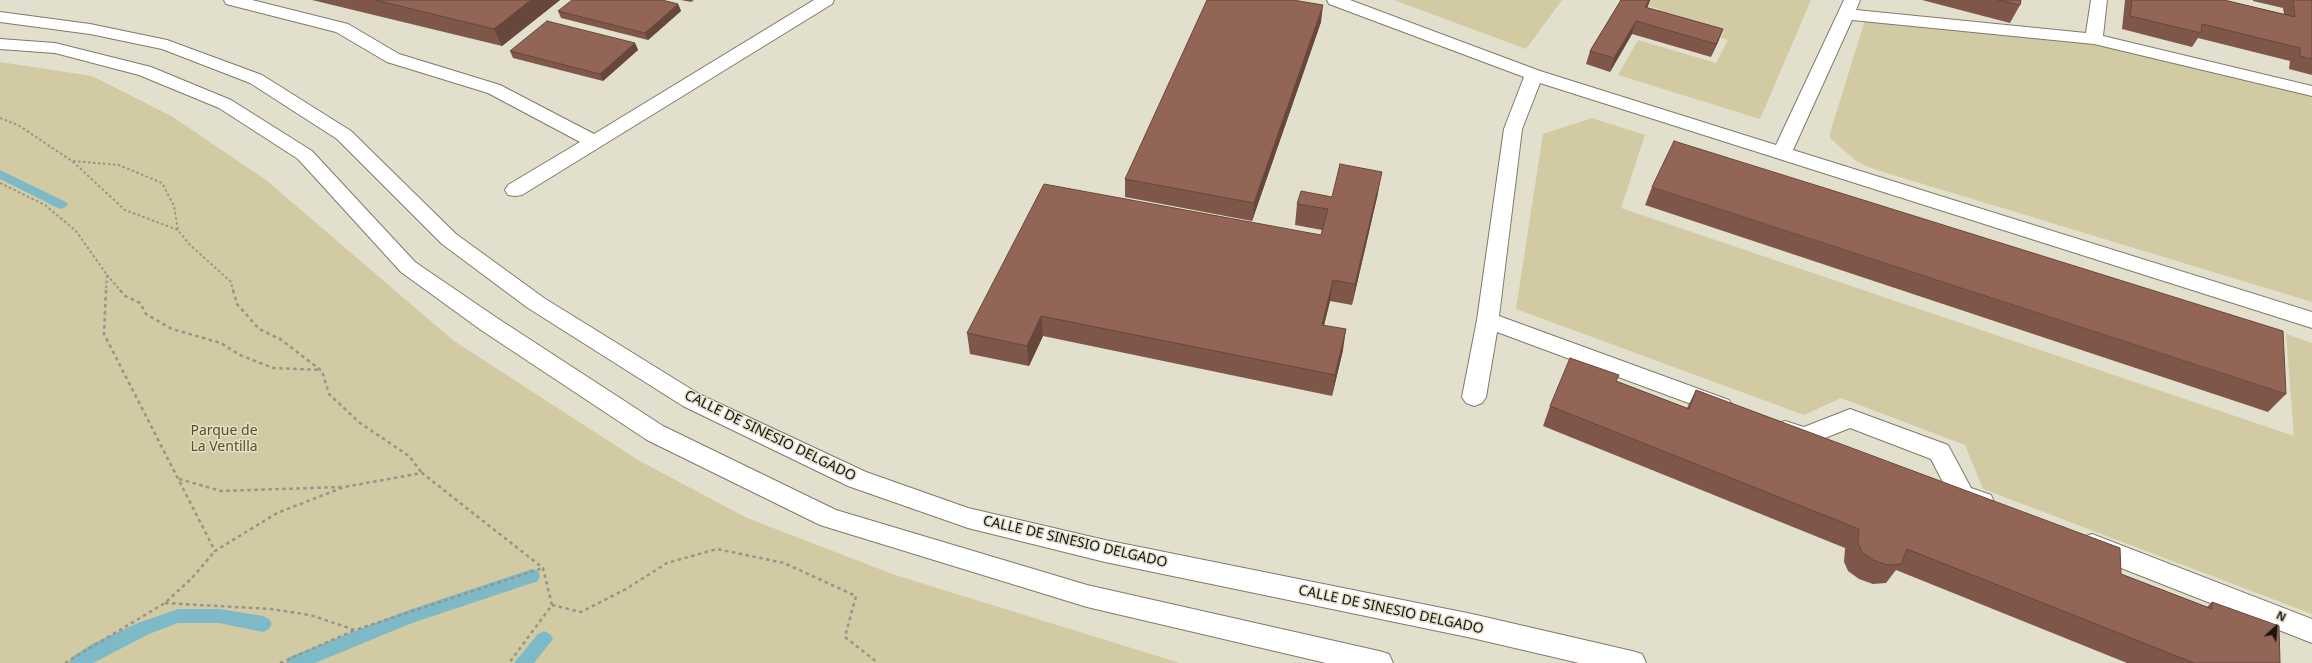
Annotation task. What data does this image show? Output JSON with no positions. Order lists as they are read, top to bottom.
{
  "streets": {
    "main road": ["CALLE DE SINESIO DELGADO"]
  },
  "parks": ["Parque de La Ventilla"],
  "north": "top right"
}
